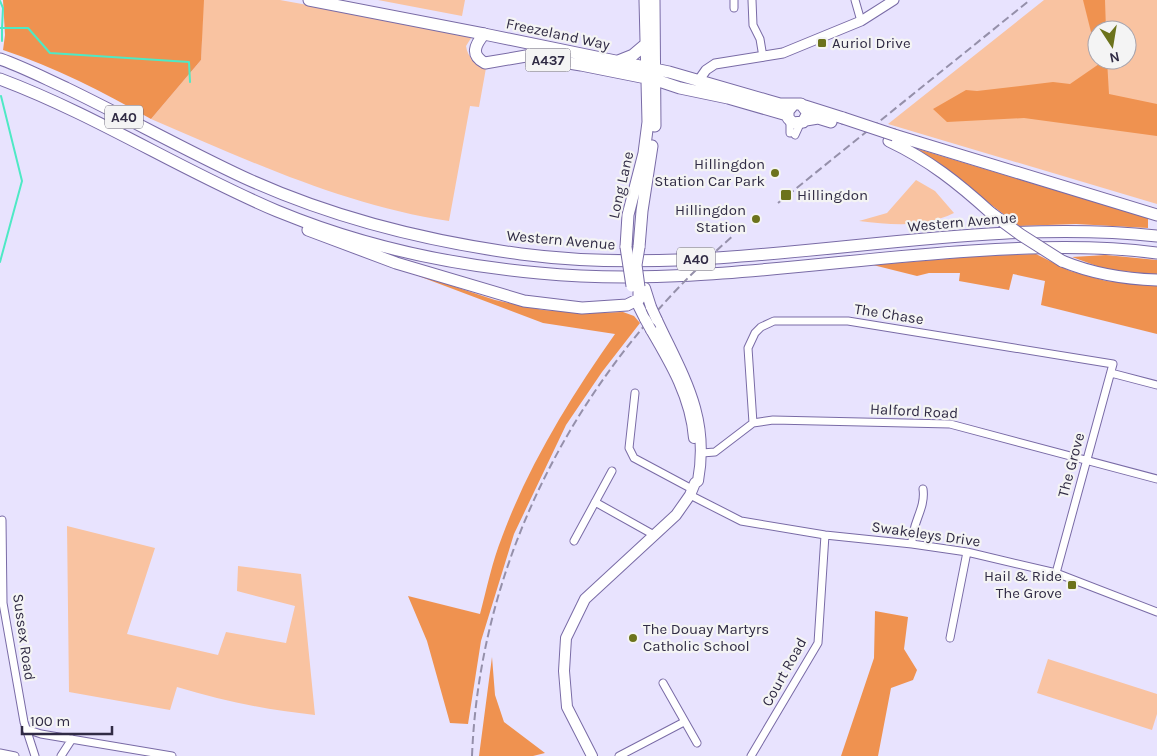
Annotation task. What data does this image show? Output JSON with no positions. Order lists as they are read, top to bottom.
{
  "streets": {
    "main road": [
      "Freezeland Way",
      "A437",
      "A40",
      "Long Lane",
      "Western Avenue"
    ],
    "street": [
      "The Chase",
      "Halford Road",
      "The Grove",
      "Swakeleys Drive",
      "Sussex Road",
      "Court Road"
    ]
  },
  "crossings": [
    ["Freezeland Way", "A437"],
    ["Freezeland Way", "Long Lane"],
    ["A437", "Long Lane"],
    ["Long Lane", "Swakeleys Drive"],
    ["The Chase", "Halford Road"],
    ["The Chase", "The Grove"],
    ["Halford Road", "The Grove"],
    ["The Grove", "Swakeleys Drive"],
    ["Swakeleys Drive", "Court Road"]
  ],
  "places": {
    "transit": ["Auriol Drive", "Hillingdon", "Hail & Ride The Grove"],
    "other": ["Hillingdon Station Car Park", "Hillingdon Station", "The Douay Martyrs Catholic School"]
  },
  "scale_bar": "100 m",
  "north": "bottom"
}
